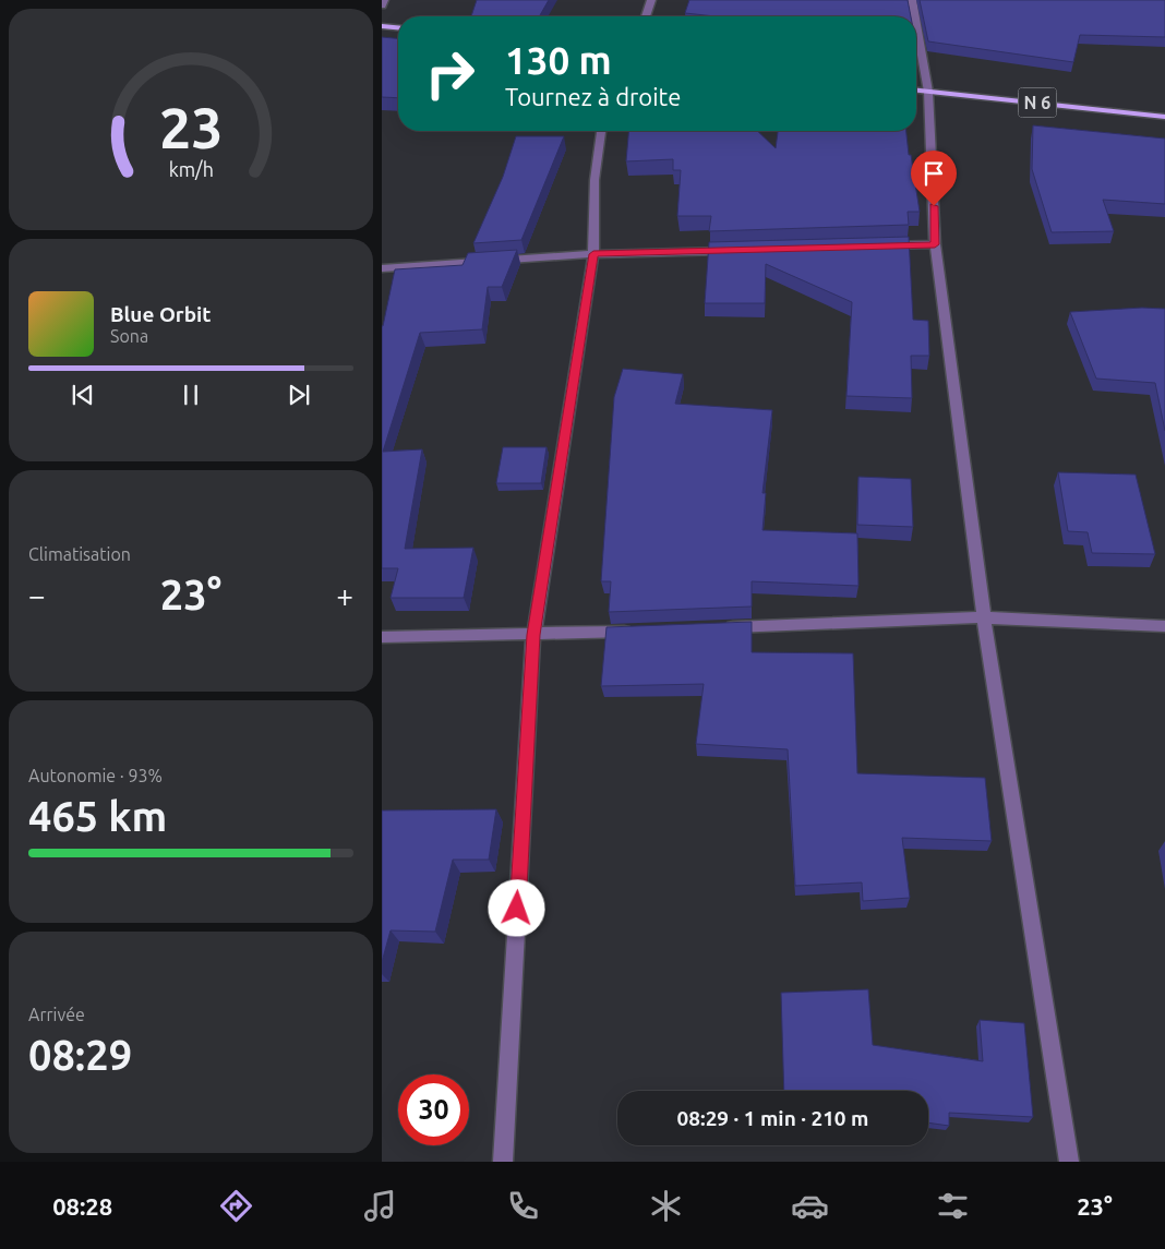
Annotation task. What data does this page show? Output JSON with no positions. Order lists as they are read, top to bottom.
{
  "streets": {
    "main road": ["N 6"]
  },
  "page": {
    "turn": ["130 m", "Tournez à droite"],
    "song": ["Blue Orbit", "Sona"],
    "tile": [
      "Climatisation",
      ["Autonomie · 93%", "465 km"],
      ["Arrivée", "08:29"]
    ],
    "heat": ["−", "23°", "+"],
    "limit": "30",
    "trip": "08:29 · 1 min · 210 m",
    "tabs": ["08:28", "23°"],
    "gauge": ["23", "km/h"]
  }
}
